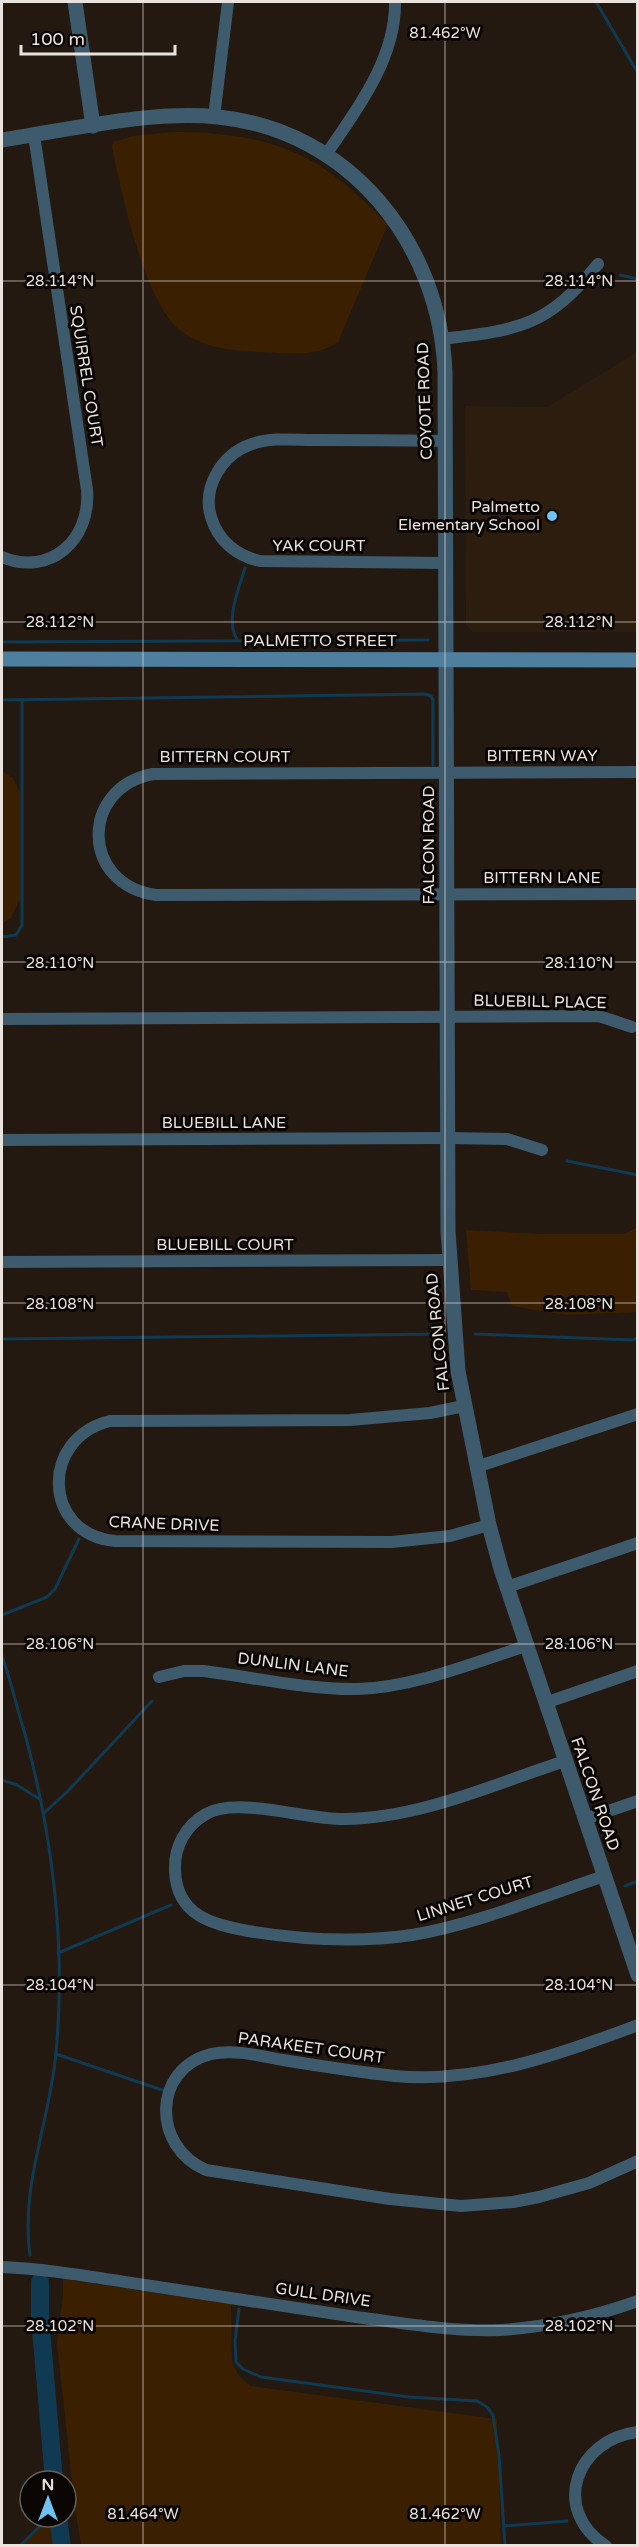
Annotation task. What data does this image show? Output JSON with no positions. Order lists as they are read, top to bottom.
{
  "streets": {
    "main road": ["PALMETTO STREET"],
    "street": [
      "SQUIRREL COURT",
      "COYOTE ROAD",
      "YAK COURT",
      "BITTERN WAY",
      "BITTERN COURT",
      "FALCON ROAD",
      "BITTERN LANE",
      "BLUEBILL PLACE",
      "BLUEBILL LANE",
      "BLUEBILL COURT",
      "CRANE DRIVE",
      "DUNLIN LANE",
      "LINNET COURT",
      "PARAKEET COURT",
      "GULL DRIVE"
    ]
  },
  "crossings": [
    ["SQUIRREL COURT", "COYOTE ROAD"],
    ["COYOTE ROAD", "YAK COURT"],
    ["COYOTE ROAD", "PALMETTO STREET"],
    ["COYOTE ROAD", "FALCON ROAD"],
    ["PALMETTO STREET", "FALCON ROAD"],
    ["BITTERN WAY", "BITTERN COURT"],
    ["BITTERN WAY", "FALCON ROAD"],
    ["BITTERN COURT", "FALCON ROAD"],
    ["BITTERN COURT", "BITTERN LANE"],
    ["FALCON ROAD", "BITTERN LANE"],
    ["FALCON ROAD", "BLUEBILL PLACE"],
    ["FALCON ROAD", "BLUEBILL LANE"],
    ["FALCON ROAD", "BLUEBILL COURT"],
    ["FALCON ROAD", "CRANE DRIVE"],
    ["FALCON ROAD", "DUNLIN LANE"],
    ["FALCON ROAD", "LINNET COURT"]
  ],
  "places": ["Palmetto Elementary School"],
  "scale_bar": "100 m",
  "north": "top",
  "coordinates": [
    "81.462°W",
    "28.114°N",
    "28.112°N",
    "28.110°N",
    "28.108°N",
    "28.106°N",
    "28.104°N",
    "28.102°N",
    "81.464°W"
  ]
}
